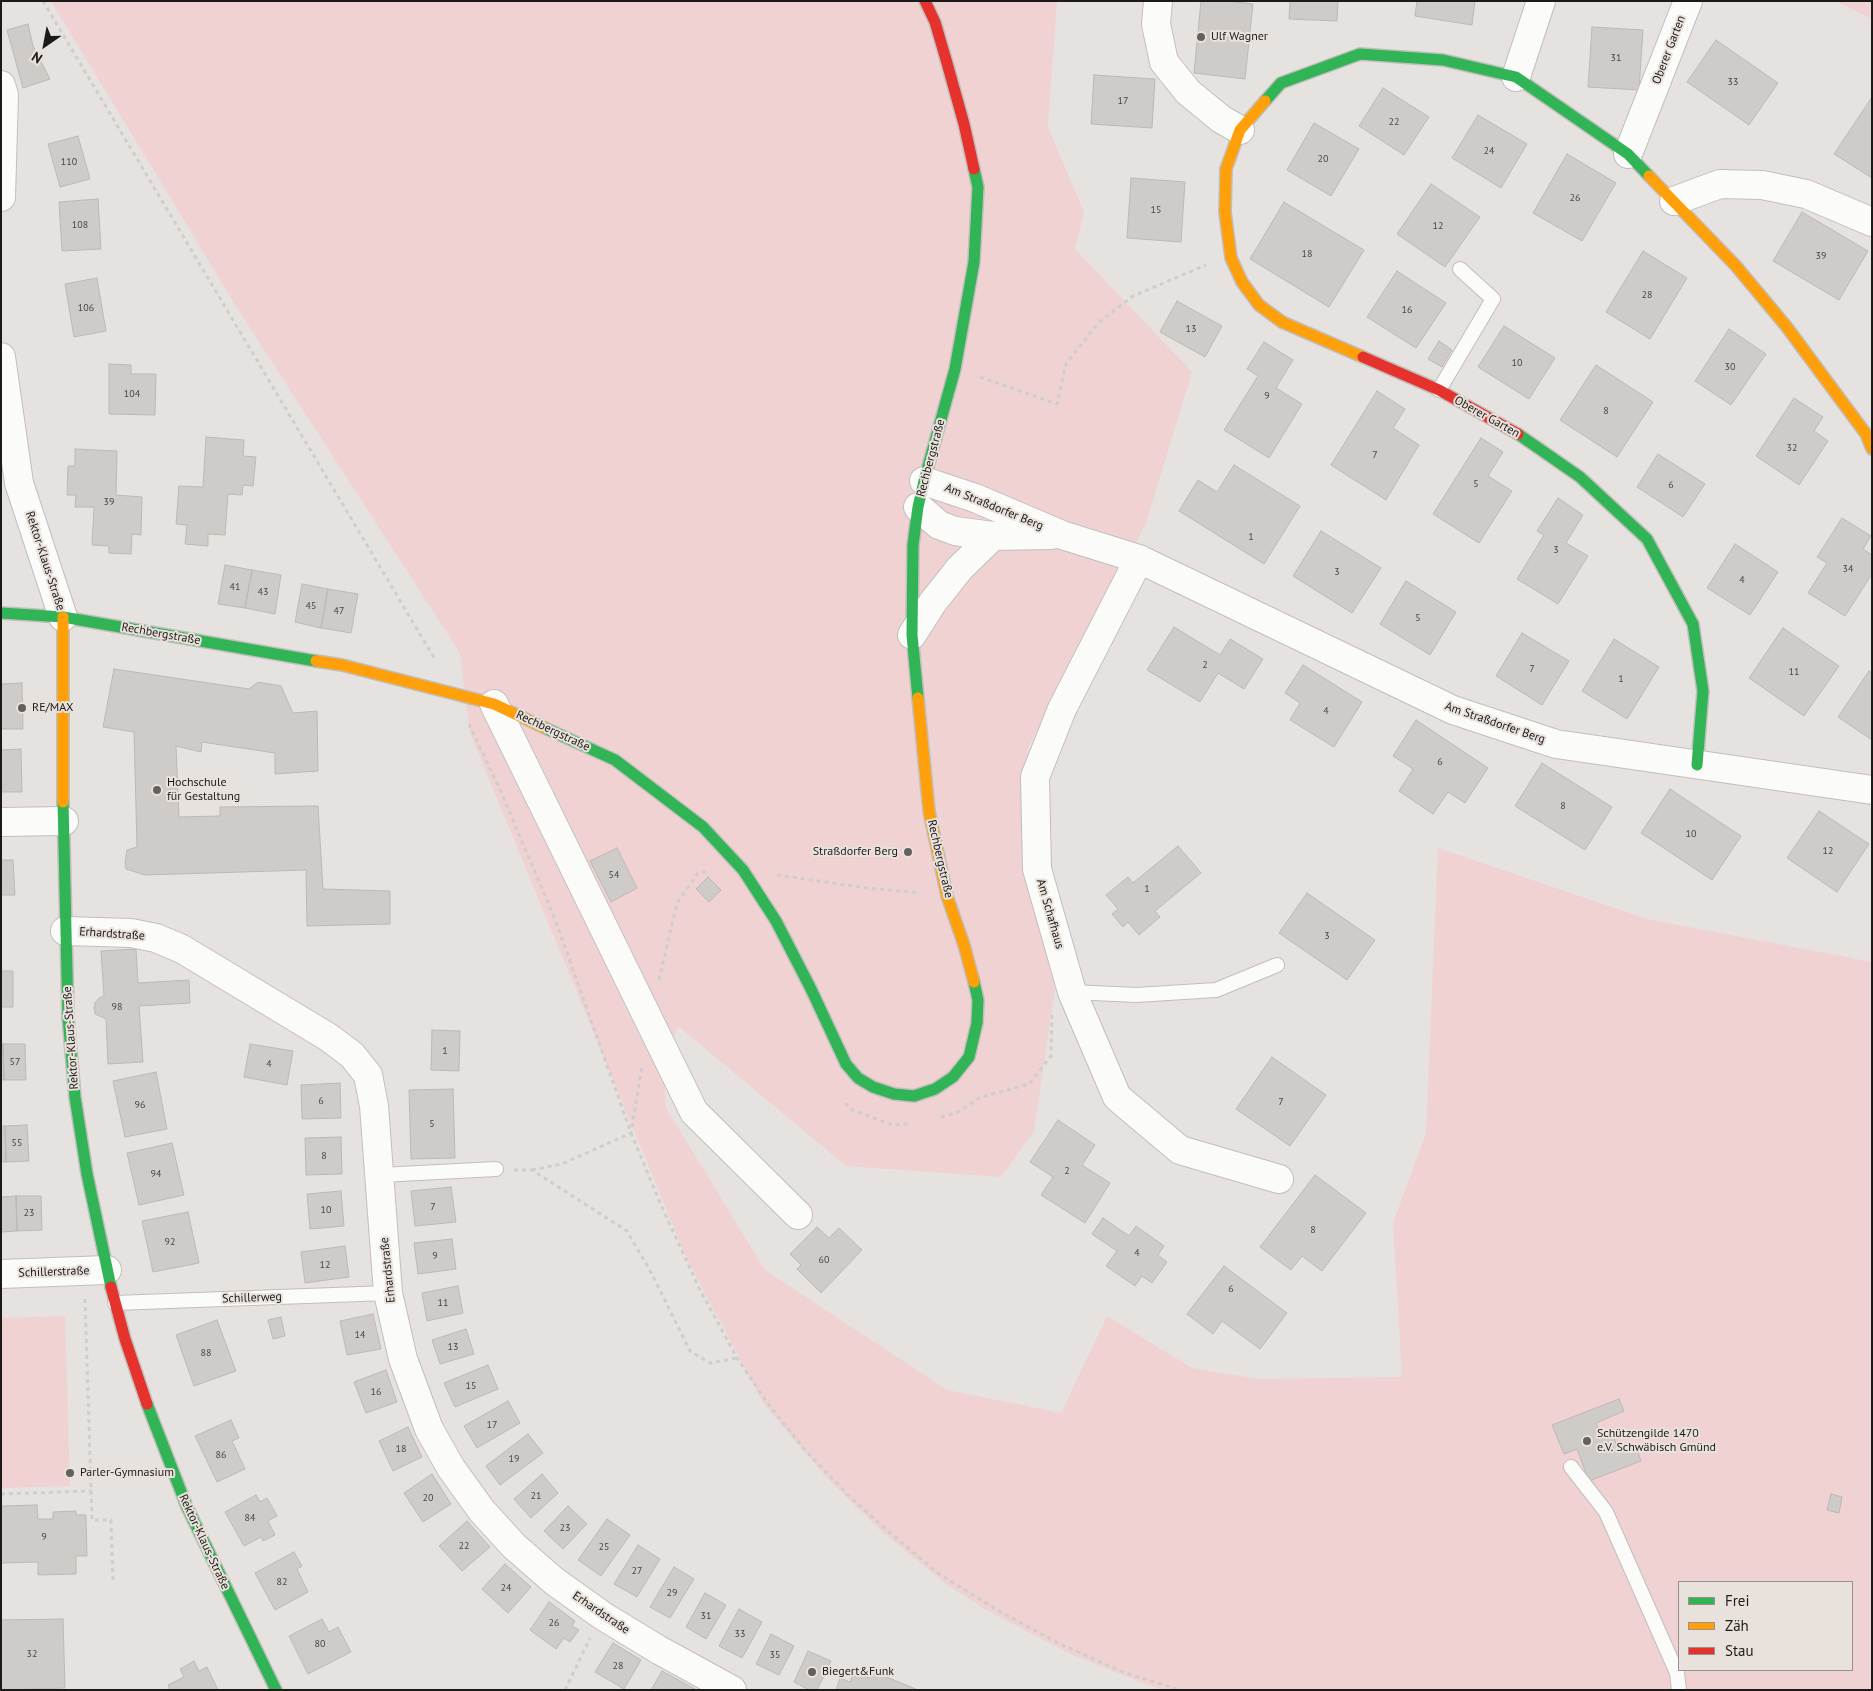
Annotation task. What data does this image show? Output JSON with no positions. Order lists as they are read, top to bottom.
{
  "streets": {
    "main road": ["Oberer Garten", "Rechbergstraße", "Rektor-Klaus-Straße"],
    "street": [
      "Am Straßdorfer Berg",
      "Am Schafhaus",
      "Erhardstraße",
      "Schillerstraße"
    ],
    "lane": ["Schillerweg"]
  },
  "crossings": [
    ["Oberer Garten", "Am Straßdorfer Berg"],
    ["Rechbergstraße", "Am Straßdorfer Berg"],
    ["Rechbergstraße", "Rektor-Klaus-Straße"],
    ["Am Straßdorfer Berg", "Am Schafhaus"],
    ["Rektor-Klaus-Straße", "Erhardstraße"],
    ["Rektor-Klaus-Straße", "Schillerstraße"],
    ["Rektor-Klaus-Straße", "Schillerweg"],
    ["Erhardstraße", "Schillerweg"]
  ],
  "places": [
    "Ulf Wagner",
    "RE/MAX",
    "Hochschule für Gestaltung",
    "Straßdorfer Berg",
    "Schützengilde 1470 e.V. Schwäbisch Gmünd",
    "Parler-Gymnasium",
    "Biegert&Funk"
  ],
  "house_numbers": [
    "31",
    "33",
    "17",
    "22",
    "24",
    "20",
    "110",
    "26",
    "15",
    "108",
    "12",
    "18",
    "39",
    "28",
    "106",
    "16",
    "13",
    "10",
    "30",
    "104",
    "9",
    "8",
    "32",
    "7",
    "5",
    "6",
    "39",
    "1",
    "3",
    "34",
    "3",
    "4",
    "41",
    "43",
    "45",
    "47",
    "5",
    "2",
    "7",
    "11",
    "1",
    "4",
    "6",
    "8",
    "10",
    "12",
    "54",
    "1",
    "3",
    "98",
    "1",
    "57",
    "4",
    "6",
    "7",
    "96",
    "5",
    "55",
    "8",
    "2",
    "94",
    "7",
    "10",
    "23",
    "8",
    "92",
    "4",
    "9",
    "60",
    "12",
    "6",
    "11",
    "14",
    "13",
    "88",
    "15",
    "16",
    "17",
    "18",
    "86",
    "19",
    "21",
    "20",
    "84",
    "23",
    "9",
    "22",
    "25",
    "27",
    "82",
    "24",
    "29",
    "31",
    "26",
    "33",
    "80",
    "32",
    "35",
    "28"
  ],
  "legend": ["Frei", "Zäh", "Stau"],
  "north": "bottom left"
}
